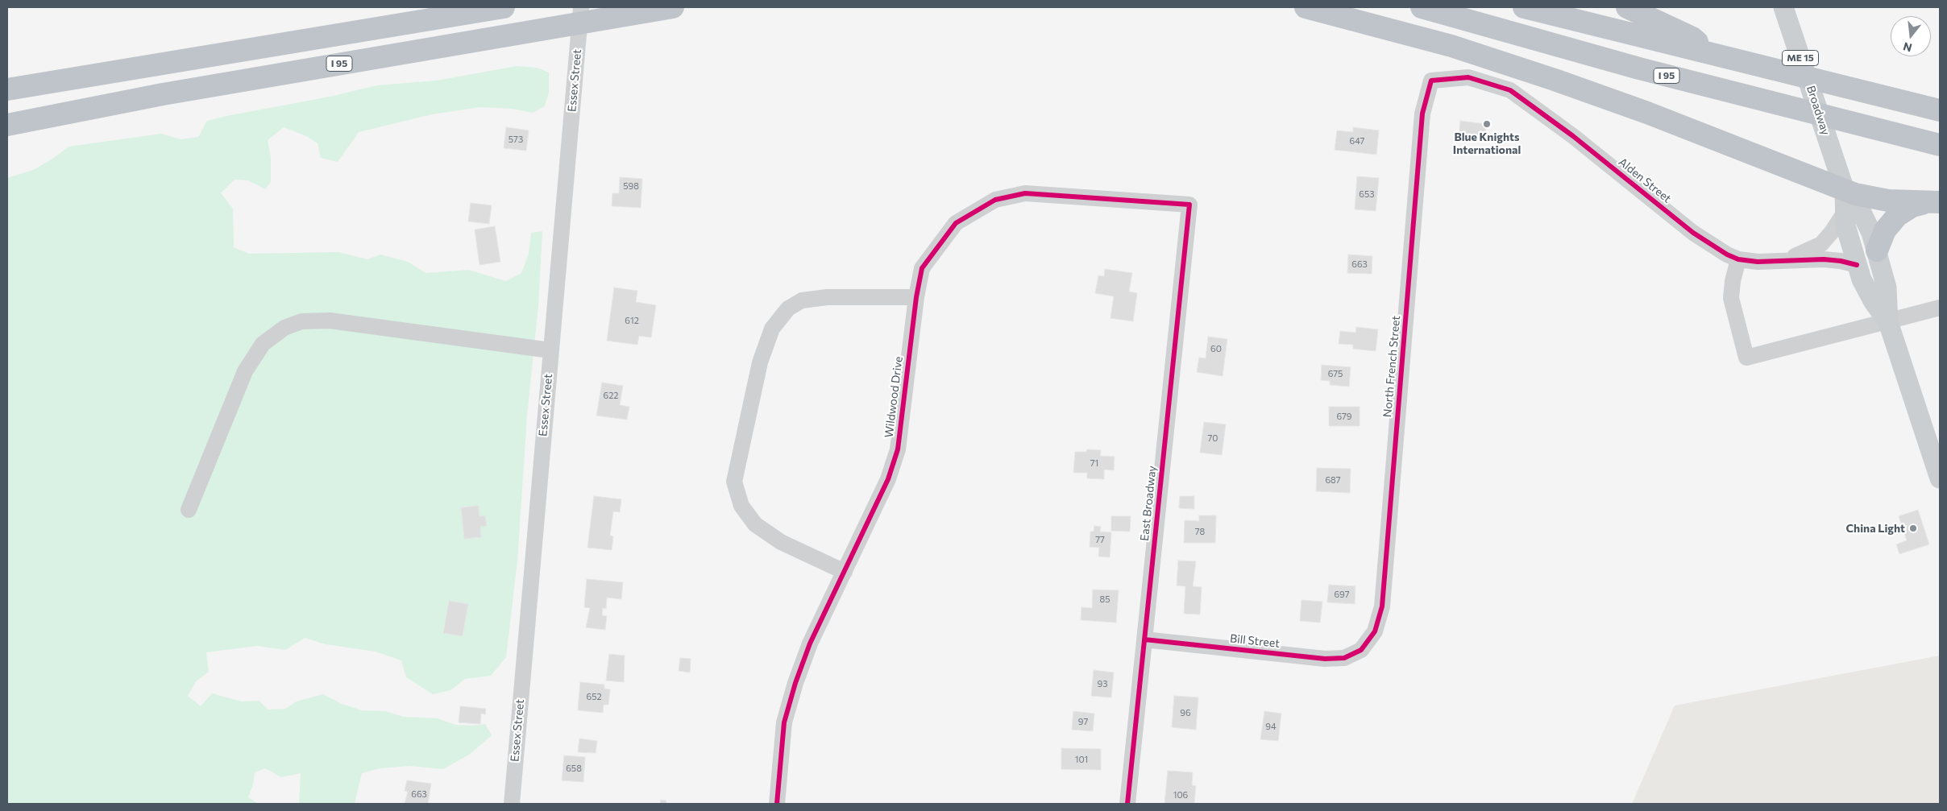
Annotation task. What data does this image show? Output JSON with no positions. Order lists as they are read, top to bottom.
{
  "streets": {
    "highway": ["I 95"],
    "main road": ["ME 15", "Broadway"],
    "street": [
      "Essex Street",
      "Alden Street",
      "North French Street",
      "Wildwood Drive",
      "East Broadway",
      "Bill Street"
    ]
  },
  "crossings": [
    ["Broadway", "Alden Street"],
    ["Alden Street", "North French Street"],
    ["North French Street", "Bill Street"],
    ["Wildwood Drive", "East Broadway"],
    ["East Broadway", "Bill Street"]
  ],
  "places": ["Blue Knights International", "China Light"],
  "house_numbers": [
    "573",
    "647",
    "598",
    "653",
    "663",
    "612",
    "60",
    "675",
    "622",
    "679",
    "70",
    "71",
    "687",
    "78",
    "77",
    "697",
    "85",
    "93",
    "652",
    "96",
    "97",
    "94",
    "101",
    "658",
    "663",
    "106"
  ],
  "north": "bottom"
}
